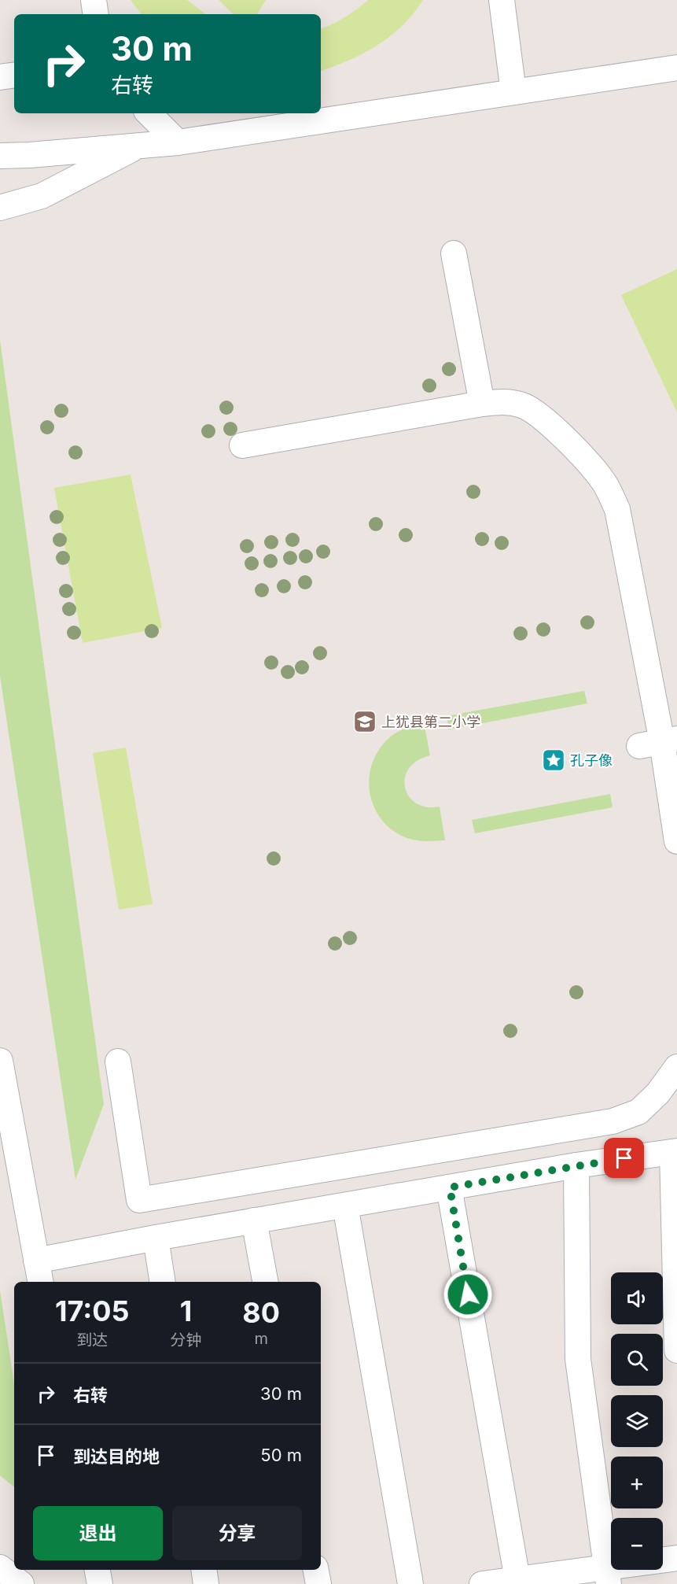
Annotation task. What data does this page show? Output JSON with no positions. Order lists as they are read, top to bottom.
{
  "places": {
    "school or university": ["上犹县第二小学"],
    "place": ["孔子像"]
  },
  "page": {
    "turn": ["30 m", "右转"],
    "map_buttons": ["+", "−"],
    "eta": [
      "17:05",
      "到达",
      "1",
      "分钟",
      "80",
      "m"
    ],
    "list": [
      {
        "name": "右转",
        "value": "30 m"
      },
      {
        "name": "到达目的地",
        "value": "50 m"
      }
    ],
    "buttons": ["退出", "分享"]
  }
}
